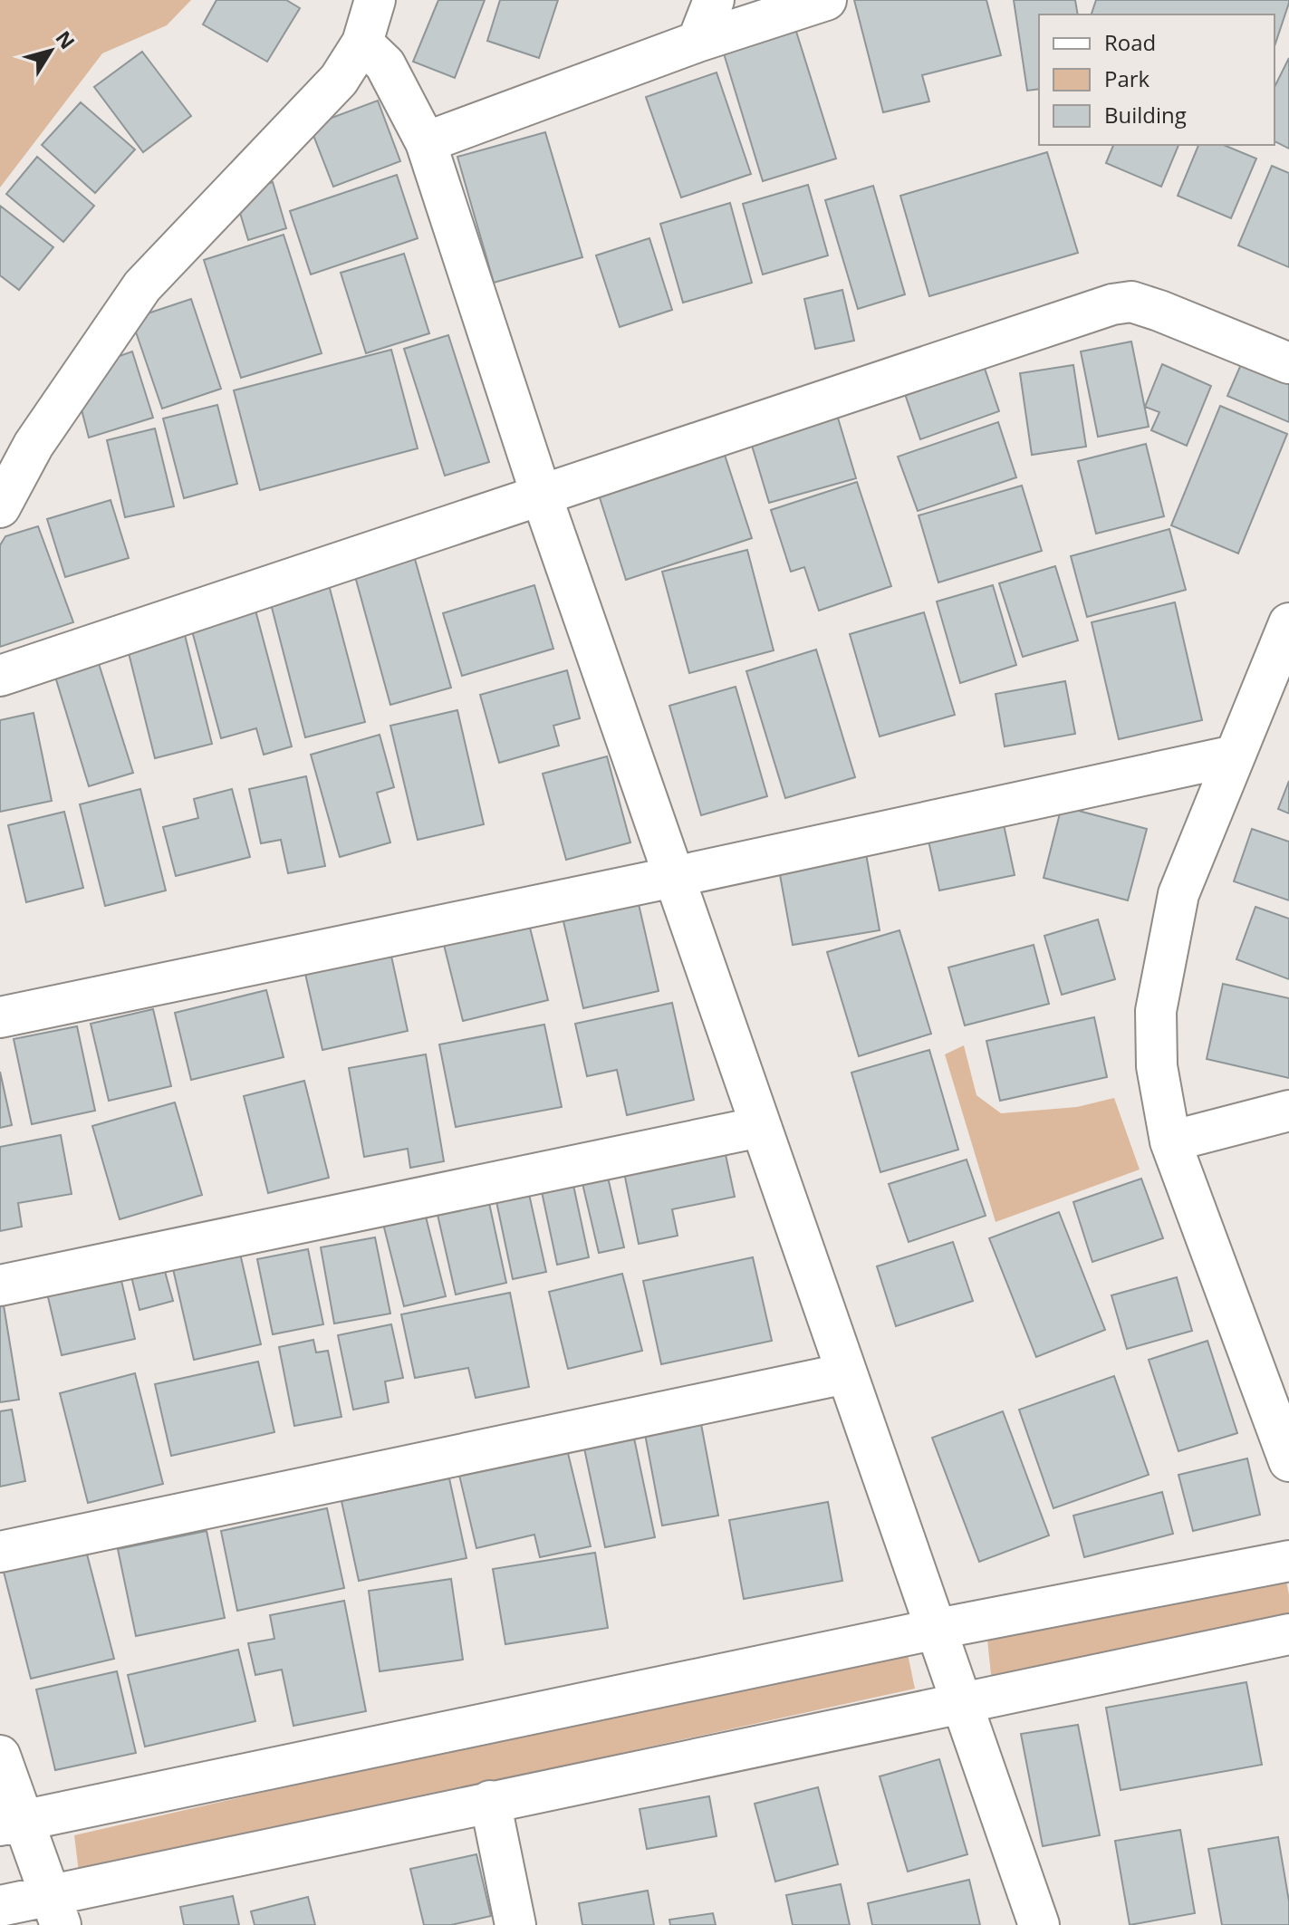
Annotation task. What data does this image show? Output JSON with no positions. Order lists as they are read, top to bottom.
{
  "legend": ["Road", "Park", "Building"],
  "north": "top right"
}
